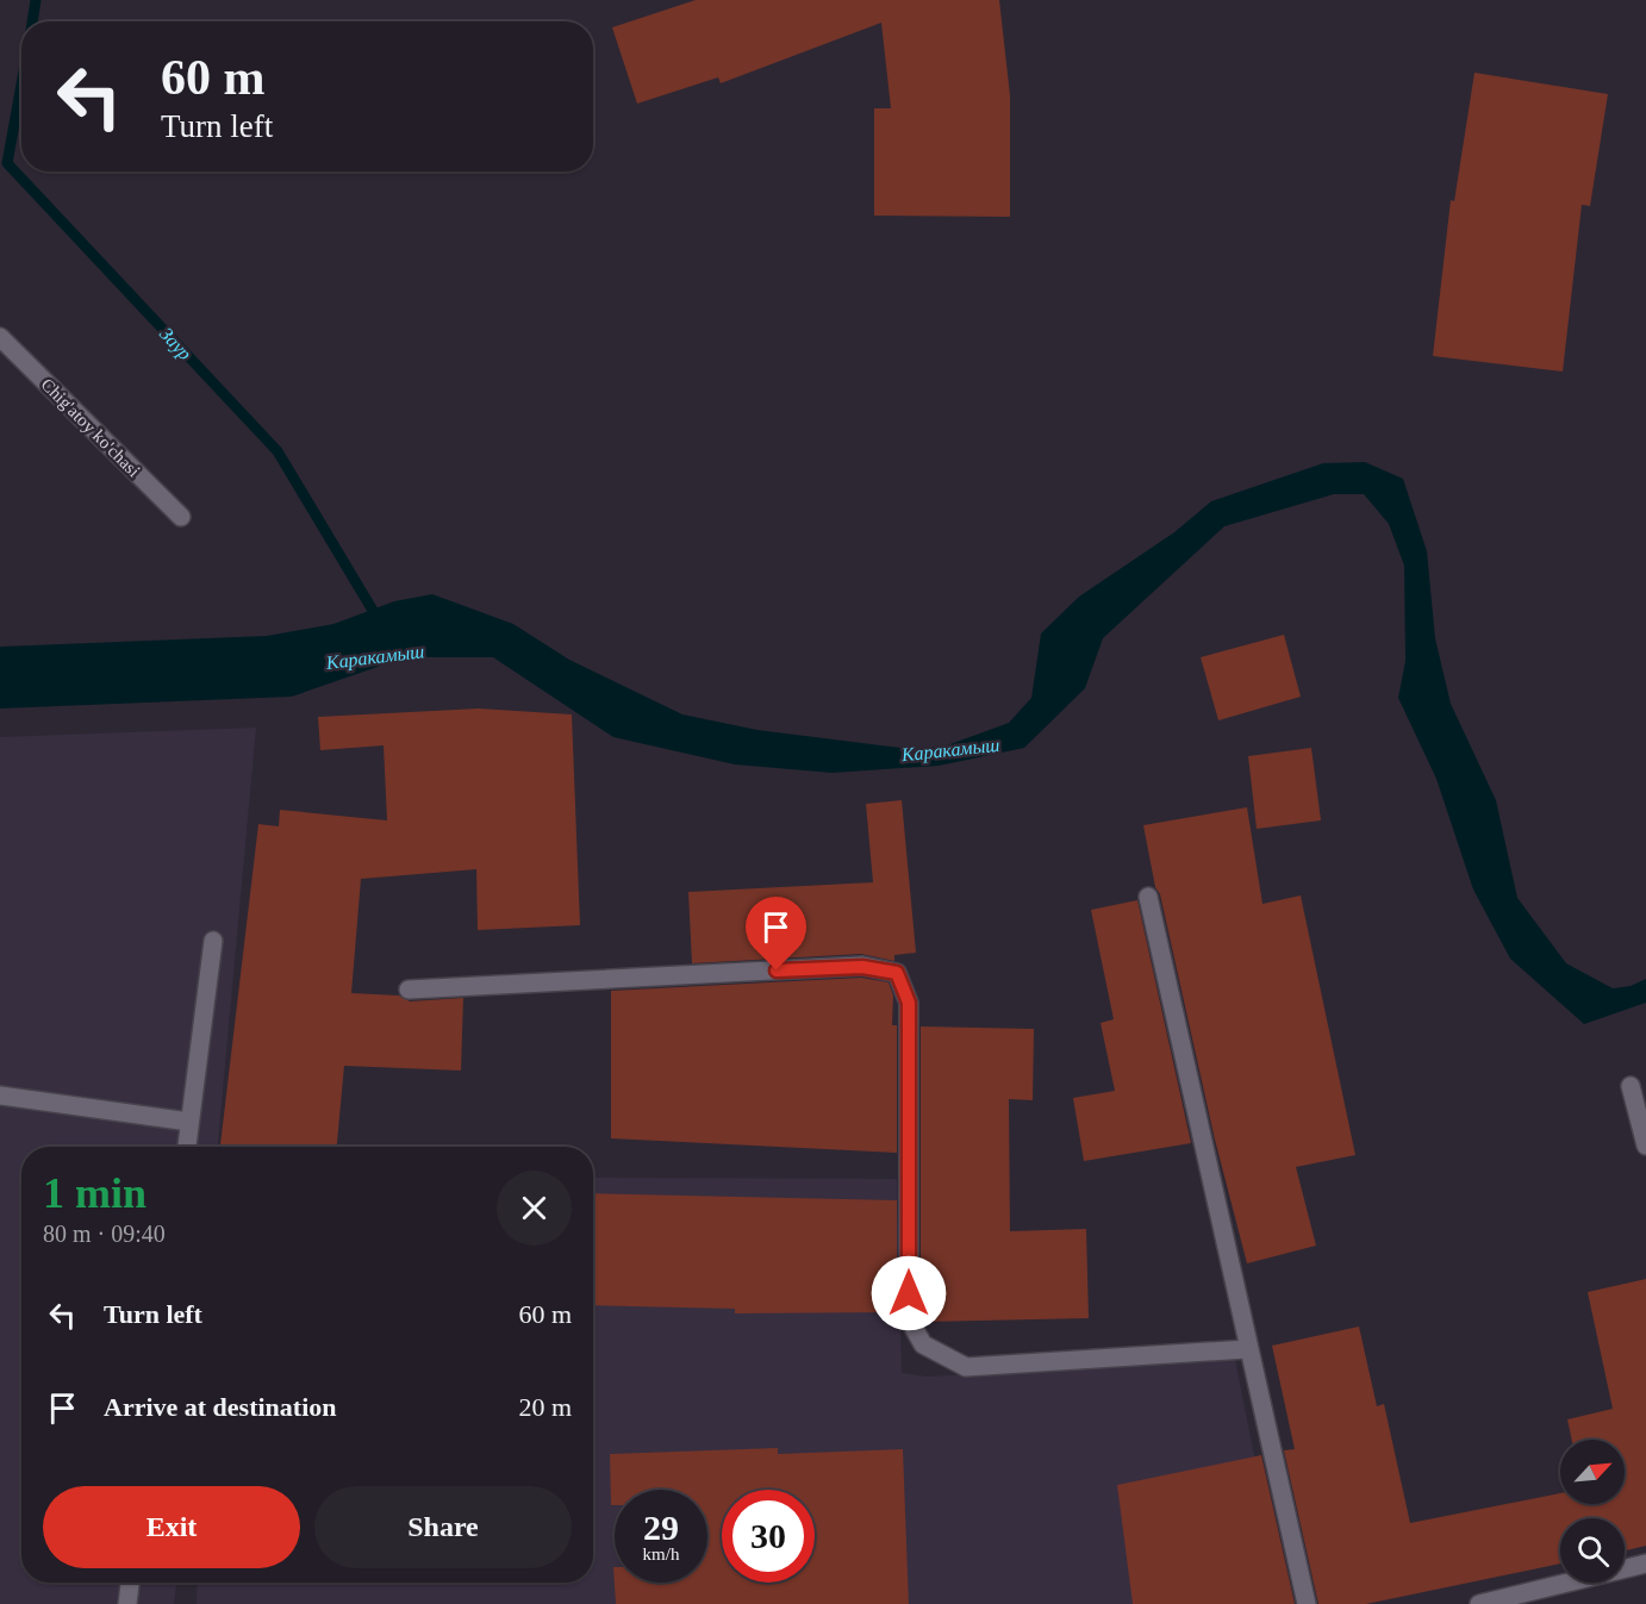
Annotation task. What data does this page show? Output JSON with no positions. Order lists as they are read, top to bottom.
{
  "streets": {
    "street": ["Chig'atoy ko'chasi"]
  },
  "water": ["Заур", "Каракамыш"],
  "north": "top right",
  "page": {
    "turn": ["60 m", "Turn left"],
    "heading": ["1 min", "80 m · 09:40"],
    "list": [
      {
        "name": "Turn left",
        "value": "60 m"
      },
      {
        "name": "Arrive at destination",
        "value": "20 m"
      }
    ],
    "buttons": ["Exit", "Share"],
    "speed": "29 km/h",
    "limit": "30"
  }
}
